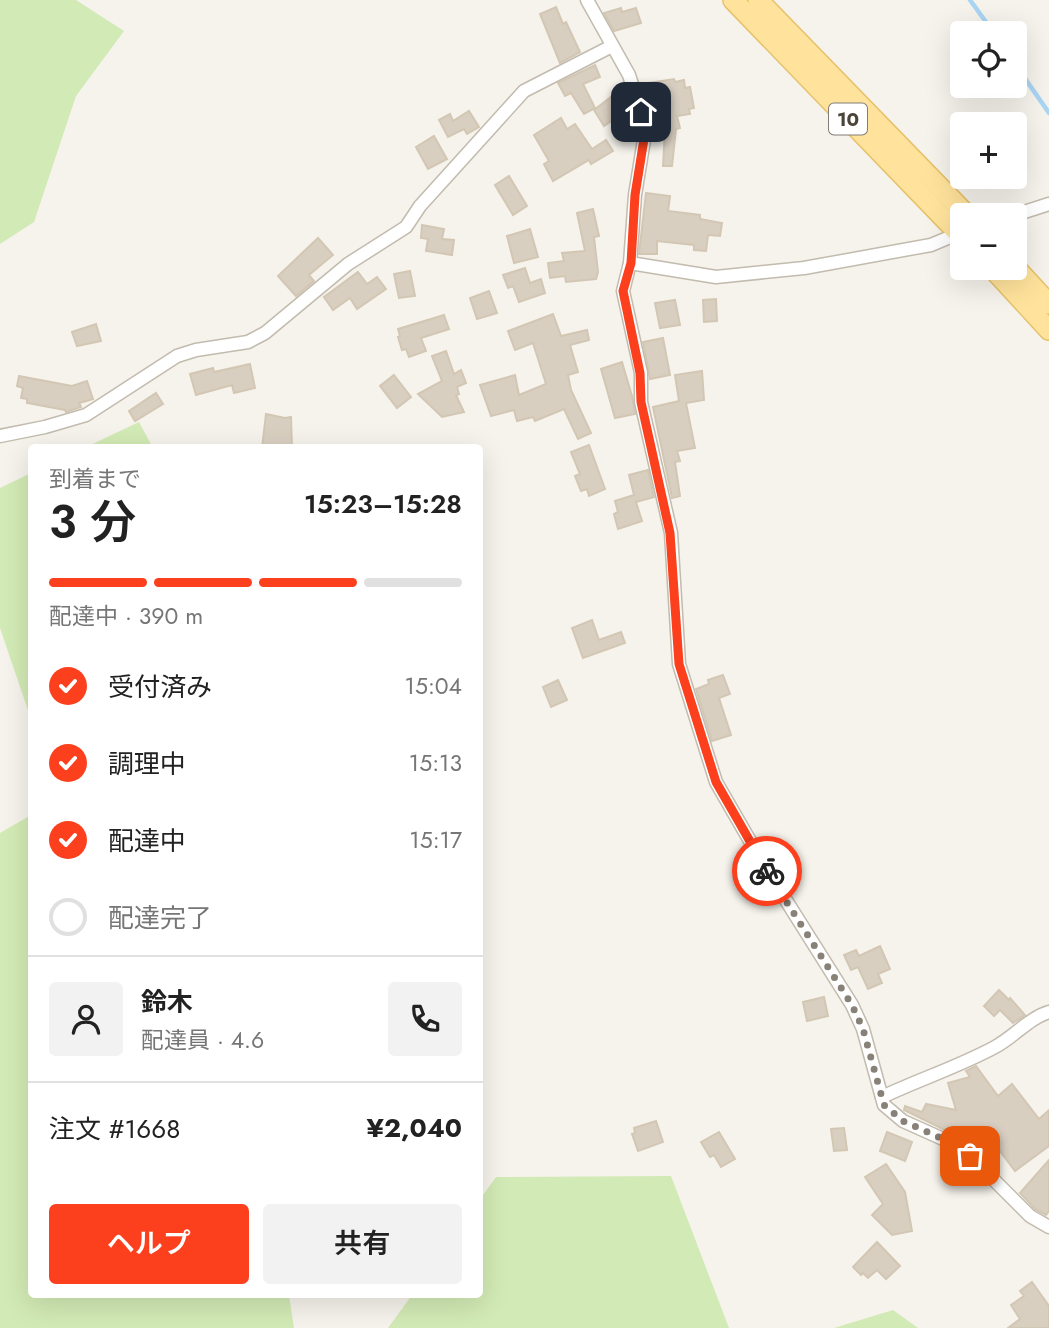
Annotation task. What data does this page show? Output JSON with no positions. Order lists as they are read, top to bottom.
{
  "streets": {
    "main road": ["10"]
  },
  "page": {
    "map_buttons": ["+", "−"],
    "heading": ["3 分", "到着まで", "15:23–15:28"],
    "panel": [
      "鈴木",
      "配達員 · 4.6",
      "注文 #1668",
      "¥2,040"
    ],
    "bar": "配達中 · 390 m",
    "list": [
      ["受付済み", "15:04"],
      ["調理中", "15:13"],
      ["配達中", "15:17"],
      "配達完了"
    ],
    "buttons": ["ヘルプ", "共有"]
  }
}
